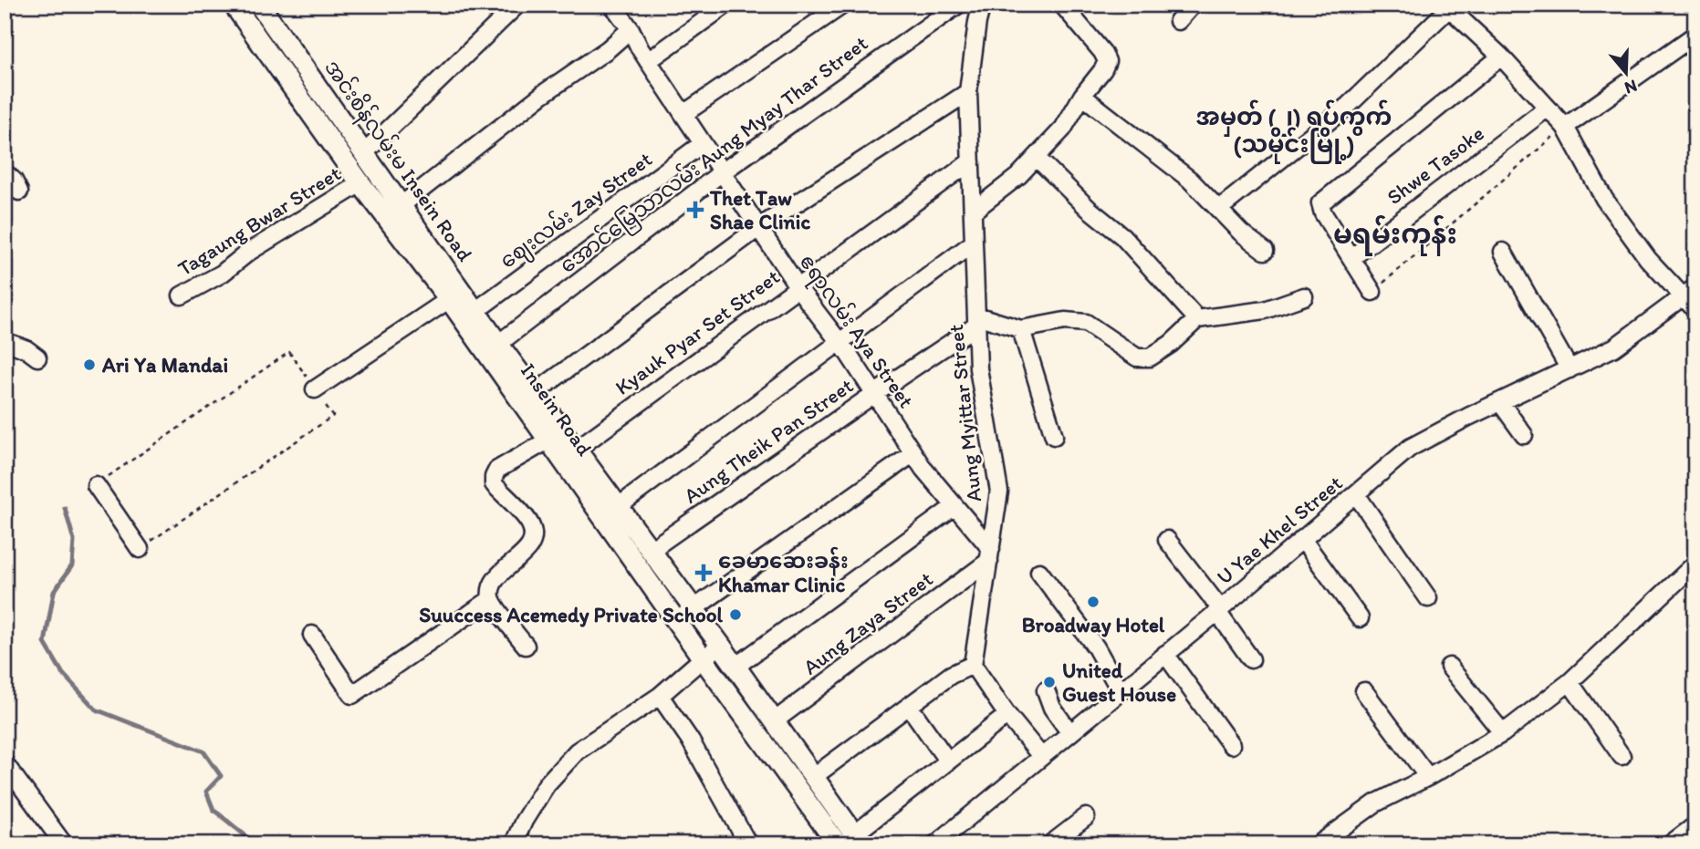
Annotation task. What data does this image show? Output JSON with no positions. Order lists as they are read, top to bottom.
{
  "streets": {
    "main road": ["အင်းစိန်လမ်းမ Insein Road", "Insein Road"],
    "street": [
      "အောင်မြေသာလမ်း Aung Myay Thar Street",
      "Shwe Tasoke",
      "ဈေးလမ်း Zay Street",
      "Tagaung Bwar Street",
      "ဧရာလမ်း Aya Street",
      "Kyauk Pyar Set Street",
      "Aung Myittar Street",
      "Aung Theik Pan Street",
      "U Yae Khel Street",
      "Aung Zaya Street"
    ]
  },
  "crossings": [
    ["အောင်မြေသာလမ်း Aung Myay Thar Street", "အင်းစိန်လမ်းမ Insein Road"],
    ["အောင်မြေသာလမ်း Aung Myay Thar Street", "ဧရာလမ်း Aya Street"],
    ["အောင်မြေသာလမ်း Aung Myay Thar Street", "Insein Road"],
    ["အင်းစိန်လမ်းမ Insein Road", "ဈေးလမ်း Zay Street"],
    ["အင်းစိန်လမ်းမ Insein Road", "Insein Road"],
    ["ဈေးလမ်း Zay Street", "ဧရာလမ်း Aya Street"],
    ["ဧရာလမ်း Aya Street", "Kyauk Pyar Set Street"],
    ["ဧရာလမ်း Aya Street", "Aung Myittar Street"],
    ["ဧရာလမ်း Aya Street", "Aung Theik Pan Street"],
    ["ဧရာလမ်း Aya Street", "Aung Zaya Street"],
    ["Kyauk Pyar Set Street", "Insein Road"],
    ["Kyauk Pyar Set Street", "Aung Myittar Street"],
    ["Insein Road", "Aung Theik Pan Street"],
    ["Insein Road", "Aung Zaya Street"],
    ["Aung Myittar Street", "Aung Theik Pan Street"],
    ["Aung Myittar Street", "Aung Zaya Street"]
  ],
  "districts": ["အမှတ် (၂) ရပ်ကွက် (သမိုင်းမြို့)", "မရမ်းကုန်း"],
  "places": {
    "health": ["Thet Taw Shae Clinic", "ခေမာဆေးခန်း Khamar Clinic"],
    "other": [
      "Ari Ya Mandai",
      "Broadway Hotel",
      "Suuccess Acemedy Private School",
      "United Guest House"
    ]
  },
  "north": "bottom"
}
